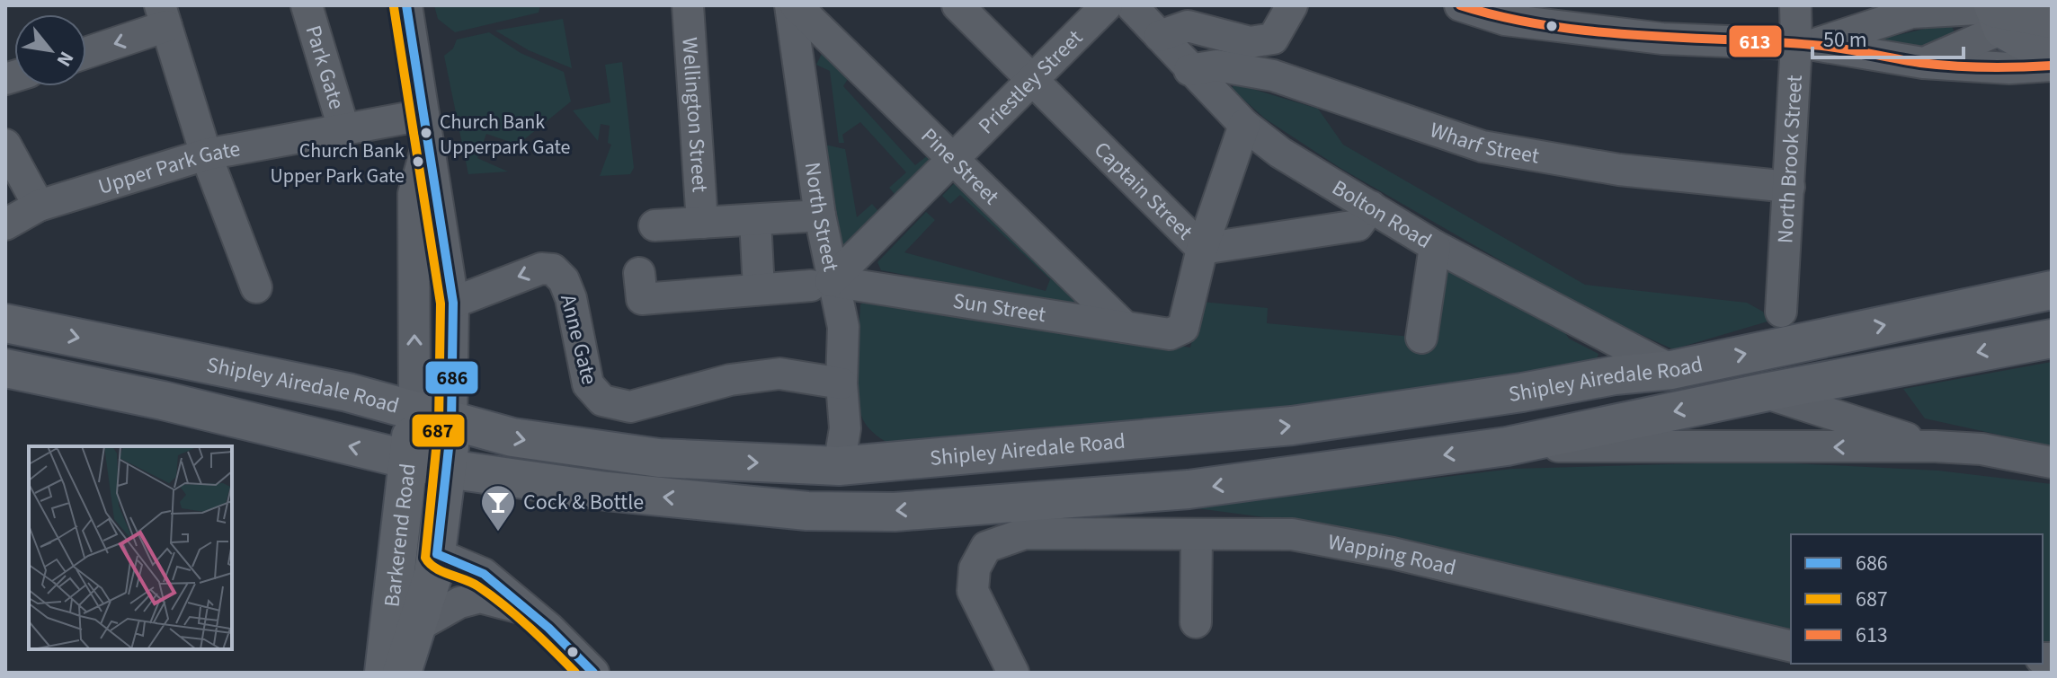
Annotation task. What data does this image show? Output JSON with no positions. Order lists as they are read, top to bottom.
{
  "streets": {
    "main road": ["Shipley Airedale Road", "Barkerend Road"],
    "street": [
      "Park Gate",
      "Priestley Street",
      "Wellington Street",
      "Wharf Street",
      "North Brook Street",
      "Pine Street",
      "Upper Park Gate",
      "Captain Street",
      "Bolton Road",
      "North Street",
      "Sun Street",
      "Anne Gate",
      "Wapping Road"
    ]
  },
  "crossings": [
    ["Park Gate", "Upper Park Gate"],
    ["Priestley Street", "Pine Street"],
    ["Priestley Street", "Captain Street"],
    ["Priestley Street", "North Street"],
    ["Priestley Street", "Sun Street"],
    ["Wharf Street", "North Brook Street"],
    ["Wharf Street", "Bolton Road"],
    ["Pine Street", "North Street"],
    ["Pine Street", "Sun Street"],
    ["Upper Park Gate", "Barkerend Road"],
    ["Captain Street", "Bolton Road"],
    ["Captain Street", "Sun Street"],
    ["Bolton Road", "Shipley Airedale Road"],
    ["North Street", "Sun Street"],
    ["North Street", "Anne Gate"],
    ["North Street", "Shipley Airedale Road"],
    ["Anne Gate", "Barkerend Road"],
    ["Shipley Airedale Road", "Barkerend Road"]
  ],
  "places": {
    "other": ["Church Bank Upperpark Gate", "Church Bank Upper Park Gate"],
    "bar": ["Cock & Bottle"]
  },
  "lines": ["transit line 686", "transit line 613", "transit line 687"],
  "legend": ["686", "687", "613"],
  "scale_bar": "50 m",
  "north": "bottom right"
}
